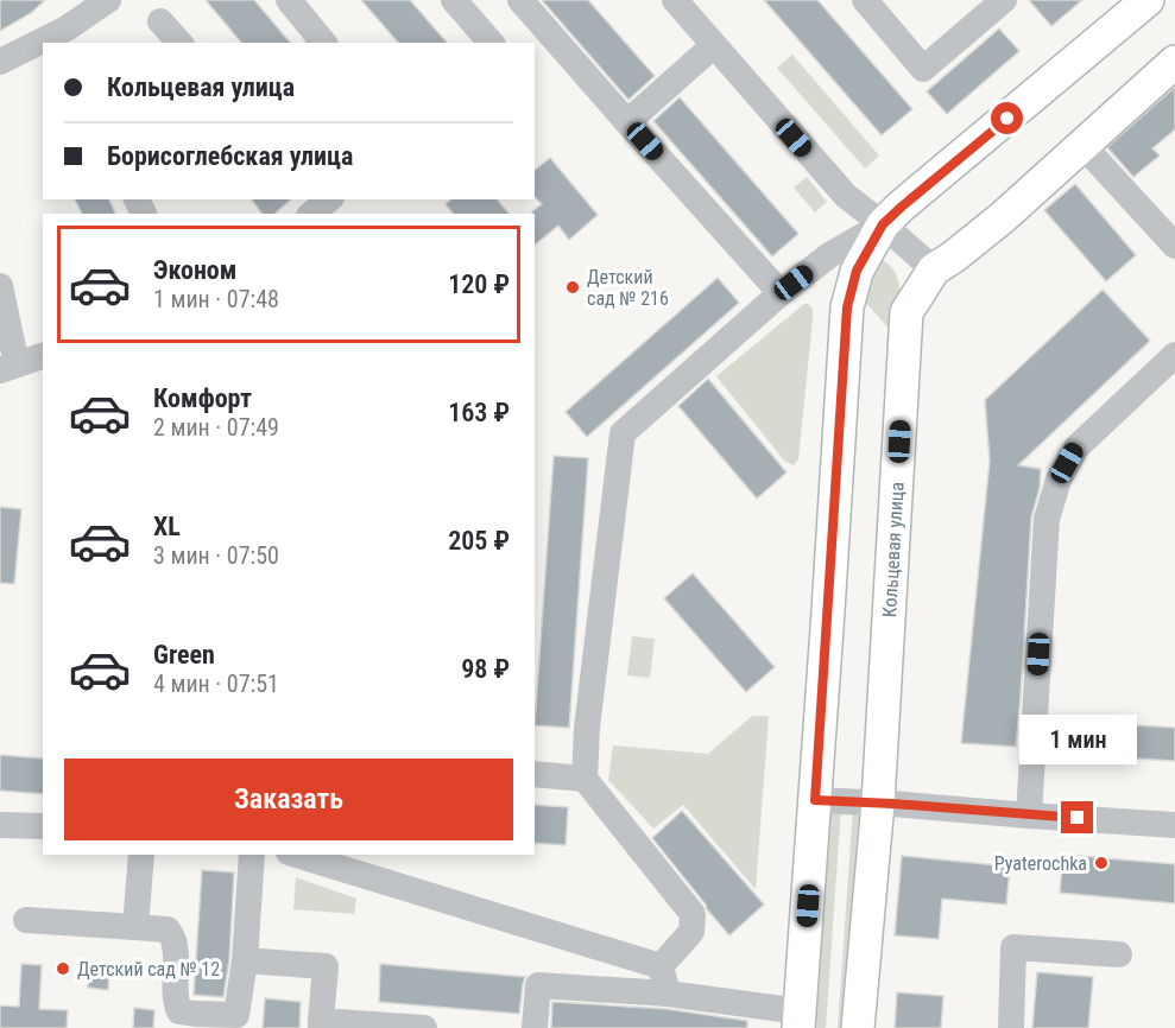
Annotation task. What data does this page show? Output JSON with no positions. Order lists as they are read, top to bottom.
{
  "streets": {
    "main road": ["Кольцевая улица"]
  },
  "places": ["Детский сад № 216", "Pyaterochka", "Детский сад № 12"],
  "page": {
    "banner": ["Кольцевая улица", "Борисоглебская улица"],
    "list": [
      {
        "name": "Эконом",
        "note": "1 мин · 07:48",
        "value": "120 ₽"
      },
      {
        "name": "Комфорт",
        "note": "2 мин · 07:49",
        "value": "163 ₽"
      },
      {
        "name": "XL",
        "note": "3 мин · 07:50",
        "value": "205 ₽"
      },
      {
        "name": "Green",
        "note": "4 мин · 07:51",
        "value": "98 ₽"
      }
    ],
    "bubble": "1 мин",
    "buttons": "Заказать"
  }
}
